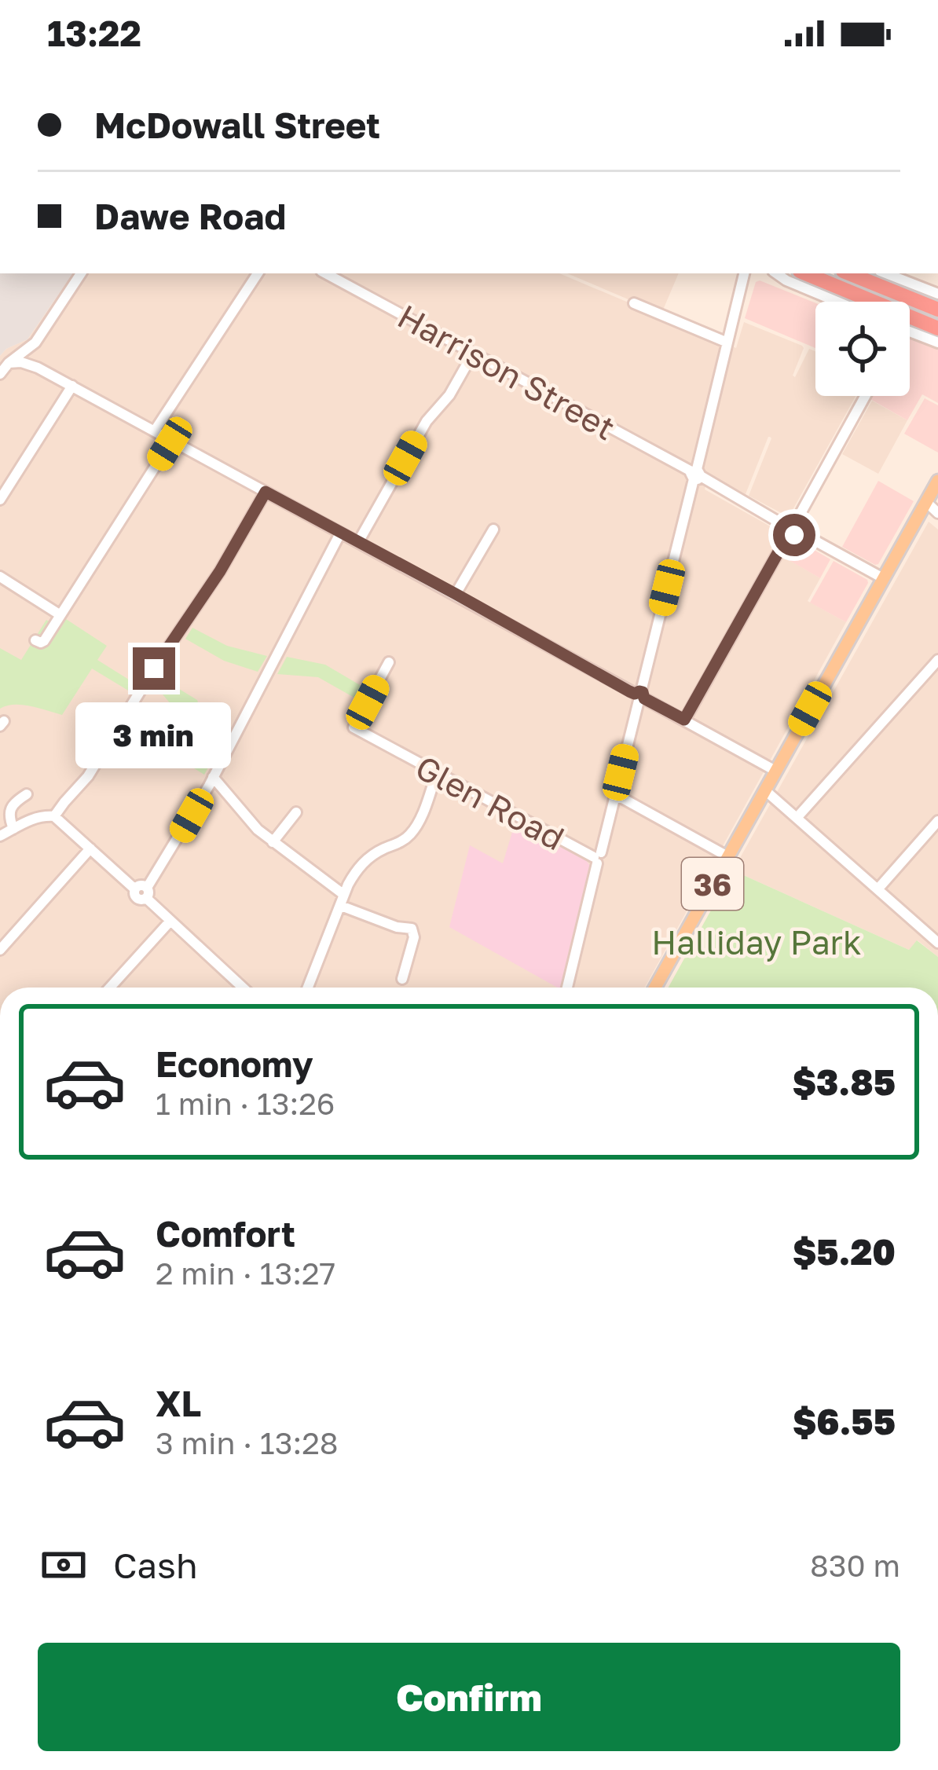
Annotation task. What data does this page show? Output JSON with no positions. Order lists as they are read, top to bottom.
{
  "streets": {
    "main road": ["36"],
    "street": ["Harrison Street", "Glen Road"]
  },
  "crossings": [
    ["Harrison Street", "36"]
  ],
  "parks": ["Halliday Park"],
  "page": {
    "status": "13:22",
    "banner": ["McDowall Street", "Dawe Road"],
    "bubble": "3 min",
    "list": [
      {
        "name": "Economy",
        "note": "1 min · 13:26",
        "value": "$3.85"
      },
      {
        "name": "Comfort",
        "note": "2 min · 13:27",
        "value": "$5.20"
      },
      {
        "name": "XL",
        "note": "3 min · 13:28",
        "value": "$6.55"
      }
    ],
    "pay": ["Cash", "830 m"],
    "buttons": "Confirm"
  }
}
